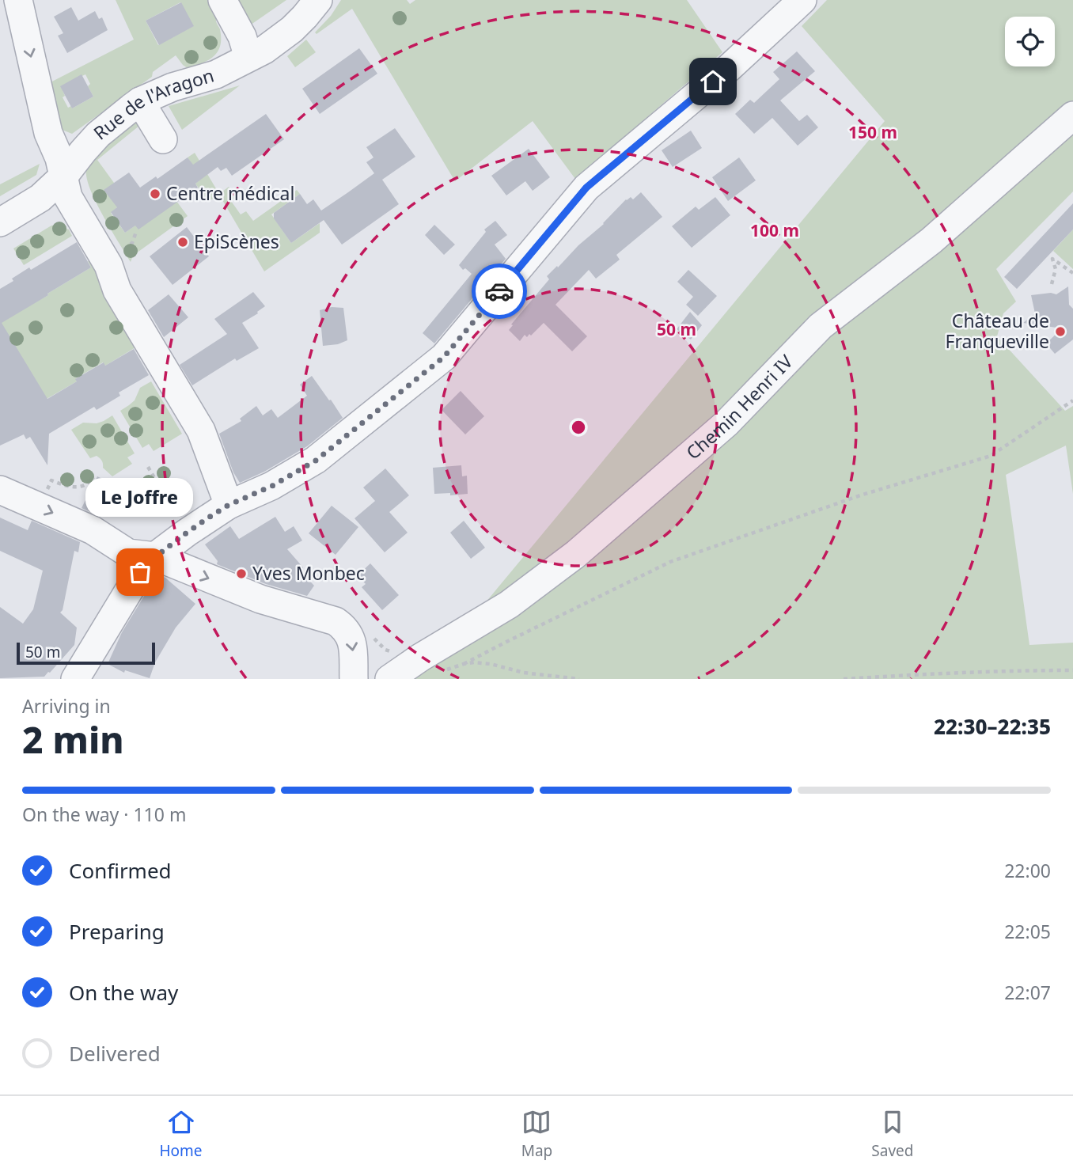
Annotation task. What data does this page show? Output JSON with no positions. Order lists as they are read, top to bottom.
{
  "streets": {
    "street": ["Rue de l'Aragon", "Chemin Henri IV"]
  },
  "places": [
    "Centre médical",
    "EpiScènes",
    "Château de Franqueville",
    "Le Joffre",
    "Yves Monbec"
  ],
  "scale_bar": "50 m",
  "page": {
    "bubble": "Le Joffre",
    "scale": "50 m",
    "heading": ["2 min", "Arriving in", "22:30–22:35"],
    "bar": "On the way · 110 m",
    "list": [
      ["Confirmed", "22:00"],
      ["Preparing", "22:05"],
      ["On the way", "22:07"],
      "Delivered"
    ],
    "tabs": ["Home", "Map", "Saved"]
  },
  "rings": ["150 m", "100 m", "50 m"]
}
